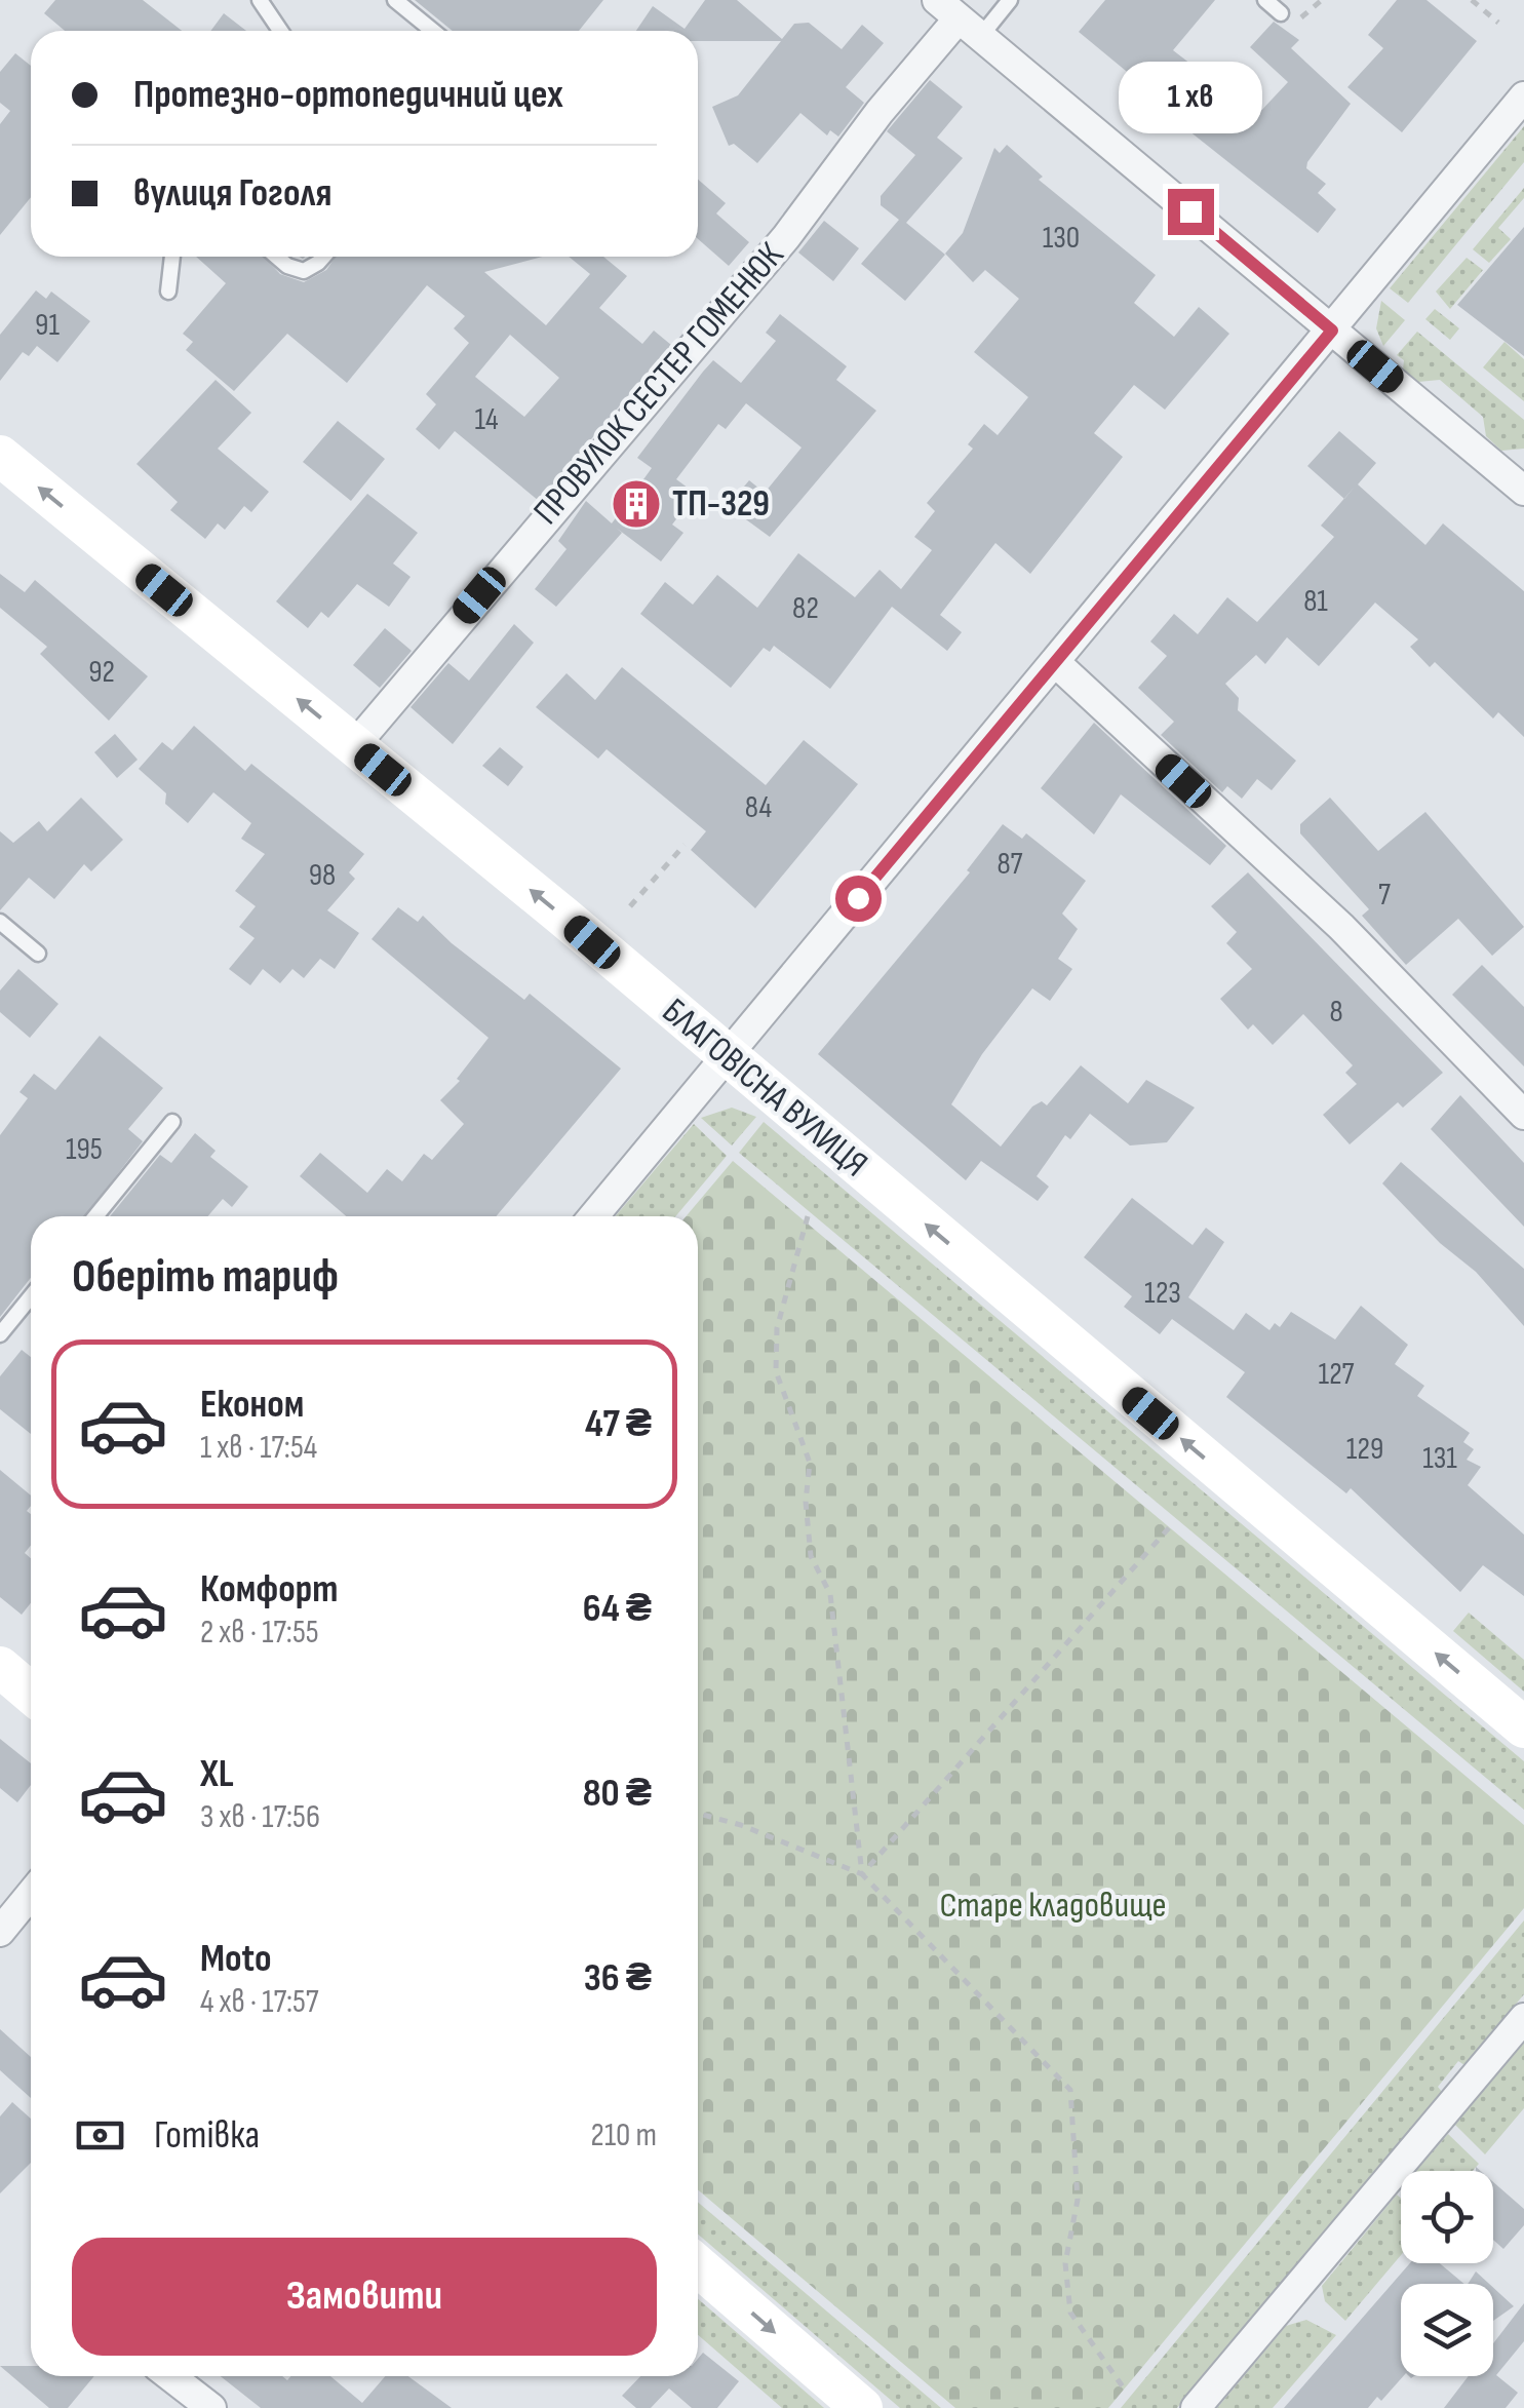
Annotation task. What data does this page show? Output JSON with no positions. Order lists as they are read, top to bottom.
{
  "streets": {
    "main road": ["БЛАГОВІСНА ВУЛИЦЯ"],
    "street": ["ПРОВУЛОК СЕСТЕР ГОМЕНЮК"]
  },
  "crossings": [
    ["ПРОВУЛОК СЕСТЕР ГОМЕНЮК", "БЛАГОВІСНА ВУЛИЦЯ"]
  ],
  "one_way": ["БЛАГОВІСНА ВУЛИЦЯ"],
  "parks": ["Старе кладовище"],
  "places": {
    "building": ["ТП-329"]
  },
  "house_numbers": [
    "130",
    "91",
    "14",
    "81",
    "82",
    "92",
    "84",
    "87",
    "98",
    "7",
    "8",
    "195",
    "123",
    "127",
    "129",
    "131"
  ],
  "page": {
    "banner": ["Протезно-ортопедичний цех", "вулиця Гоголя"],
    "bubble": "1 хв",
    "heading": "Оберіть тариф",
    "list": [
      {
        "name": "Економ",
        "note": "1 хв · 17:54",
        "value": "47 ₴"
      },
      {
        "name": "Комфорт",
        "note": "2 хв · 17:55",
        "value": "64 ₴"
      },
      {
        "name": "XL",
        "note": "3 хв · 17:56",
        "value": "80 ₴"
      },
      {
        "name": "Moto",
        "note": "4 хв · 17:57",
        "value": "36 ₴"
      }
    ],
    "pay": ["Готівка", "210 m"],
    "buttons": "Замовити"
  }
}
